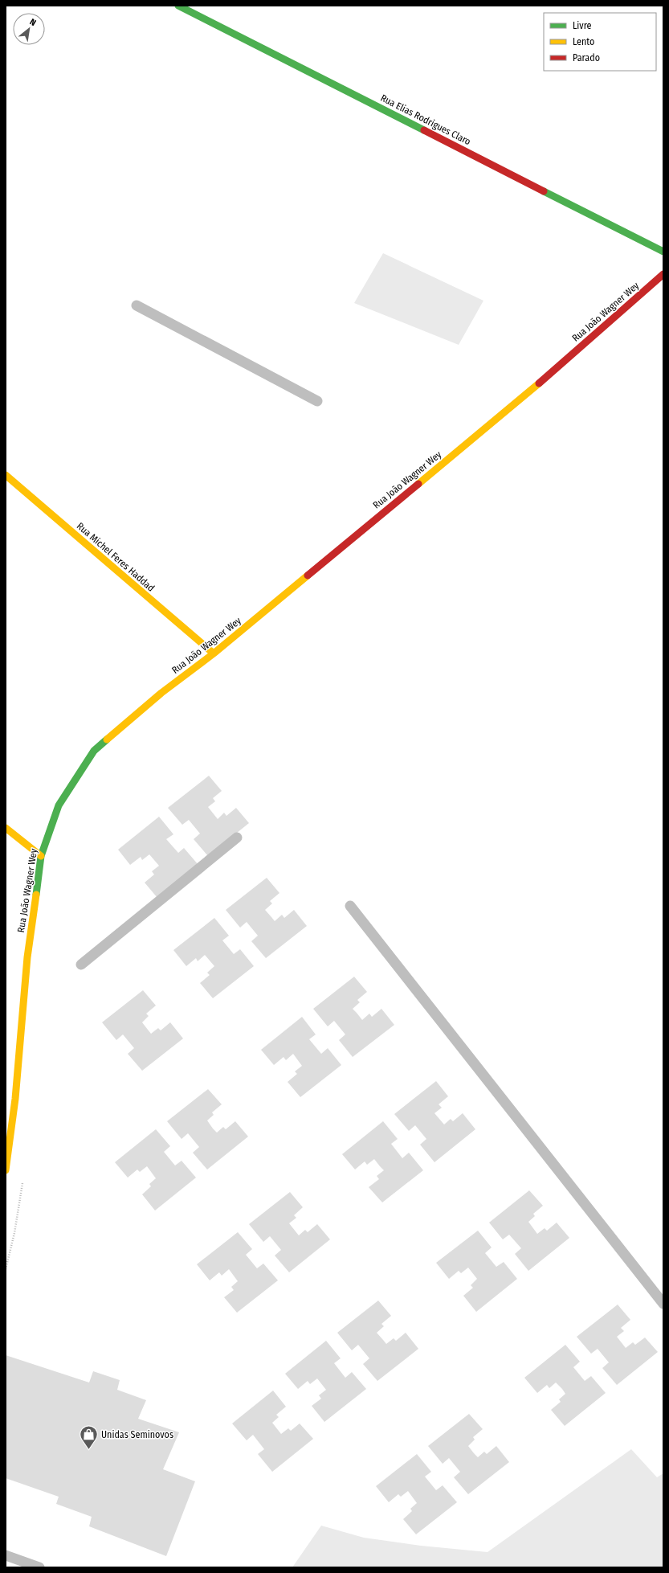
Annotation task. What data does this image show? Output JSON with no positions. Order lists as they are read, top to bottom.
{
  "streets": {
    "main road": ["Rua Elias Rodrigues Claro", "Rua João Wagner Wey", "Rua Michel Feres Haddad"]
  },
  "crossings": [
    ["Rua João Wagner Wey", "Rua Michel Feres Haddad"]
  ],
  "places": {
    "shop": ["Unidas Seminovos"]
  },
  "legend": ["Livre", "Lento", "Parado"],
  "north": "top right"
}
